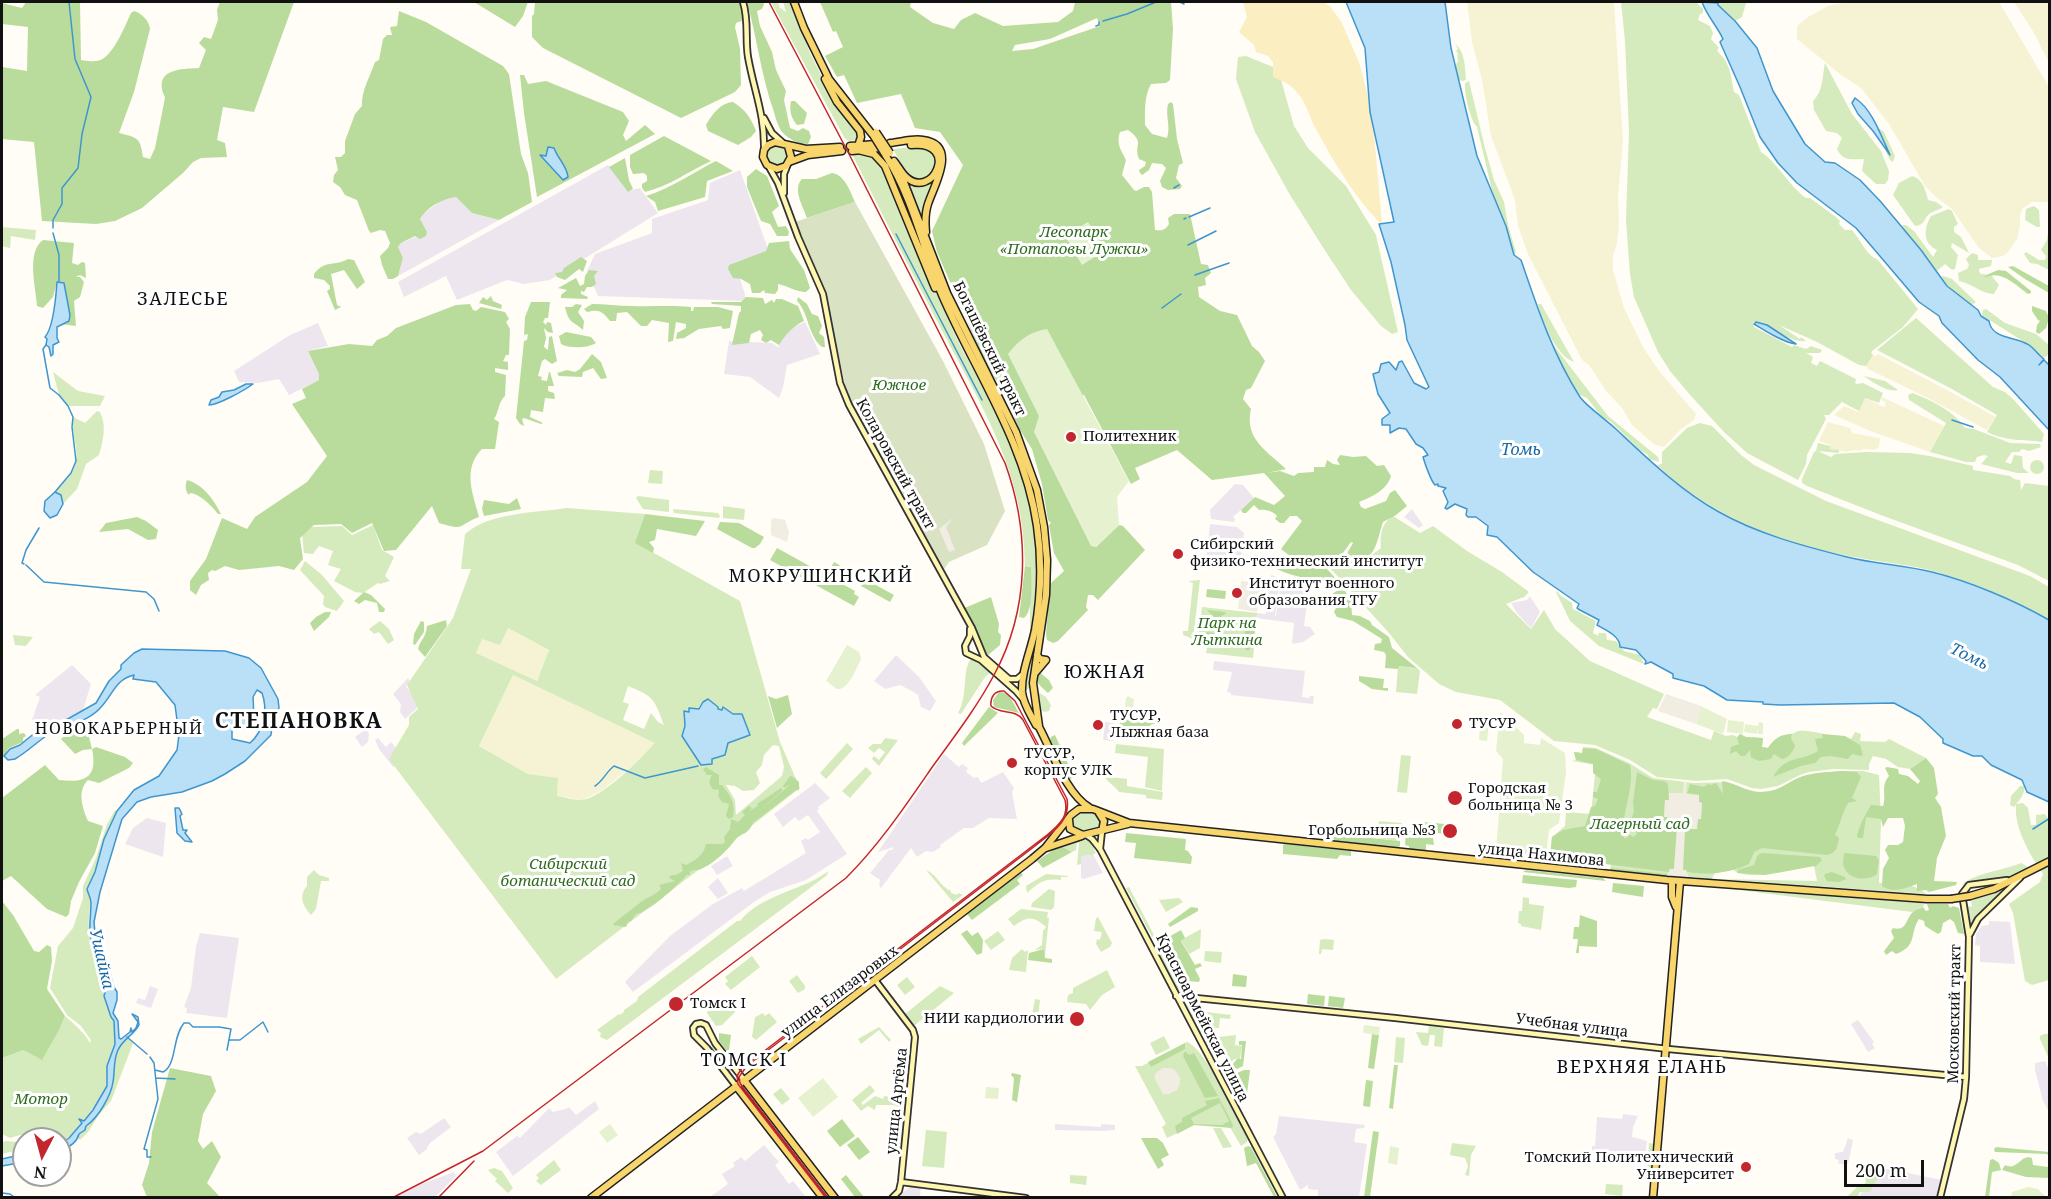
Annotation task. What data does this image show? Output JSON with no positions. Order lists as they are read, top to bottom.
{
  "streets": {
    "main road": [
      "Богашёвский тракт",
      "Коларовский тракт",
      "улица Нахимова",
      "улица Елизаровых",
      "Московский тракт",
      "Красноармейская улица",
      "Учебная улица",
      "улица Артёма"
    ]
  },
  "crossings": [
    ["Богашёвский тракт", "Коларовский тракт"],
    ["улица Нахимова", "улица Елизаровых"],
    ["улица Нахимова", "Московский тракт"],
    ["улица Нахимова", "Красноармейская улица"],
    ["улица Елизаровых", "Красноармейская улица"],
    ["улица Елизаровых", "улица Артёма"],
    ["Московский тракт", "Учебная улица"],
    ["Красноармейская улица", "Учебная улица"]
  ],
  "districts": [
    "ЗАЛЕСЬЕ",
    "МОКРУШИНСКИЙ",
    "ЮЖНАЯ",
    "СТЕПАНОВКА",
    "НОВОКАРЬЕРНЫЙ",
    "ТОМСК I",
    "ВЕРХНЯЯ ЕЛАНЬ"
  ],
  "water": ["Томь", "Ушайка"],
  "parks": [
    "Лесопарк «Потаповы Лужки»",
    "Южное",
    "Парк на Лыткина",
    "Лагерный сад",
    "Сибирский ботанический сад",
    "Мотор"
  ],
  "places": [
    "Политехник",
    "Сибирский физико-технический институт",
    "Институт военного образования ТГУ",
    "ТУСУР",
    "ТУСУР, Лыжная база",
    "ТУСУР, корпус УЛК",
    "Городская больница № 3",
    "Горбольница №3",
    "Томск I",
    "НИИ кардиологии",
    "Томский Политехнический Университет"
  ],
  "scale_bar": "200 m",
  "north": "bottom"
}
